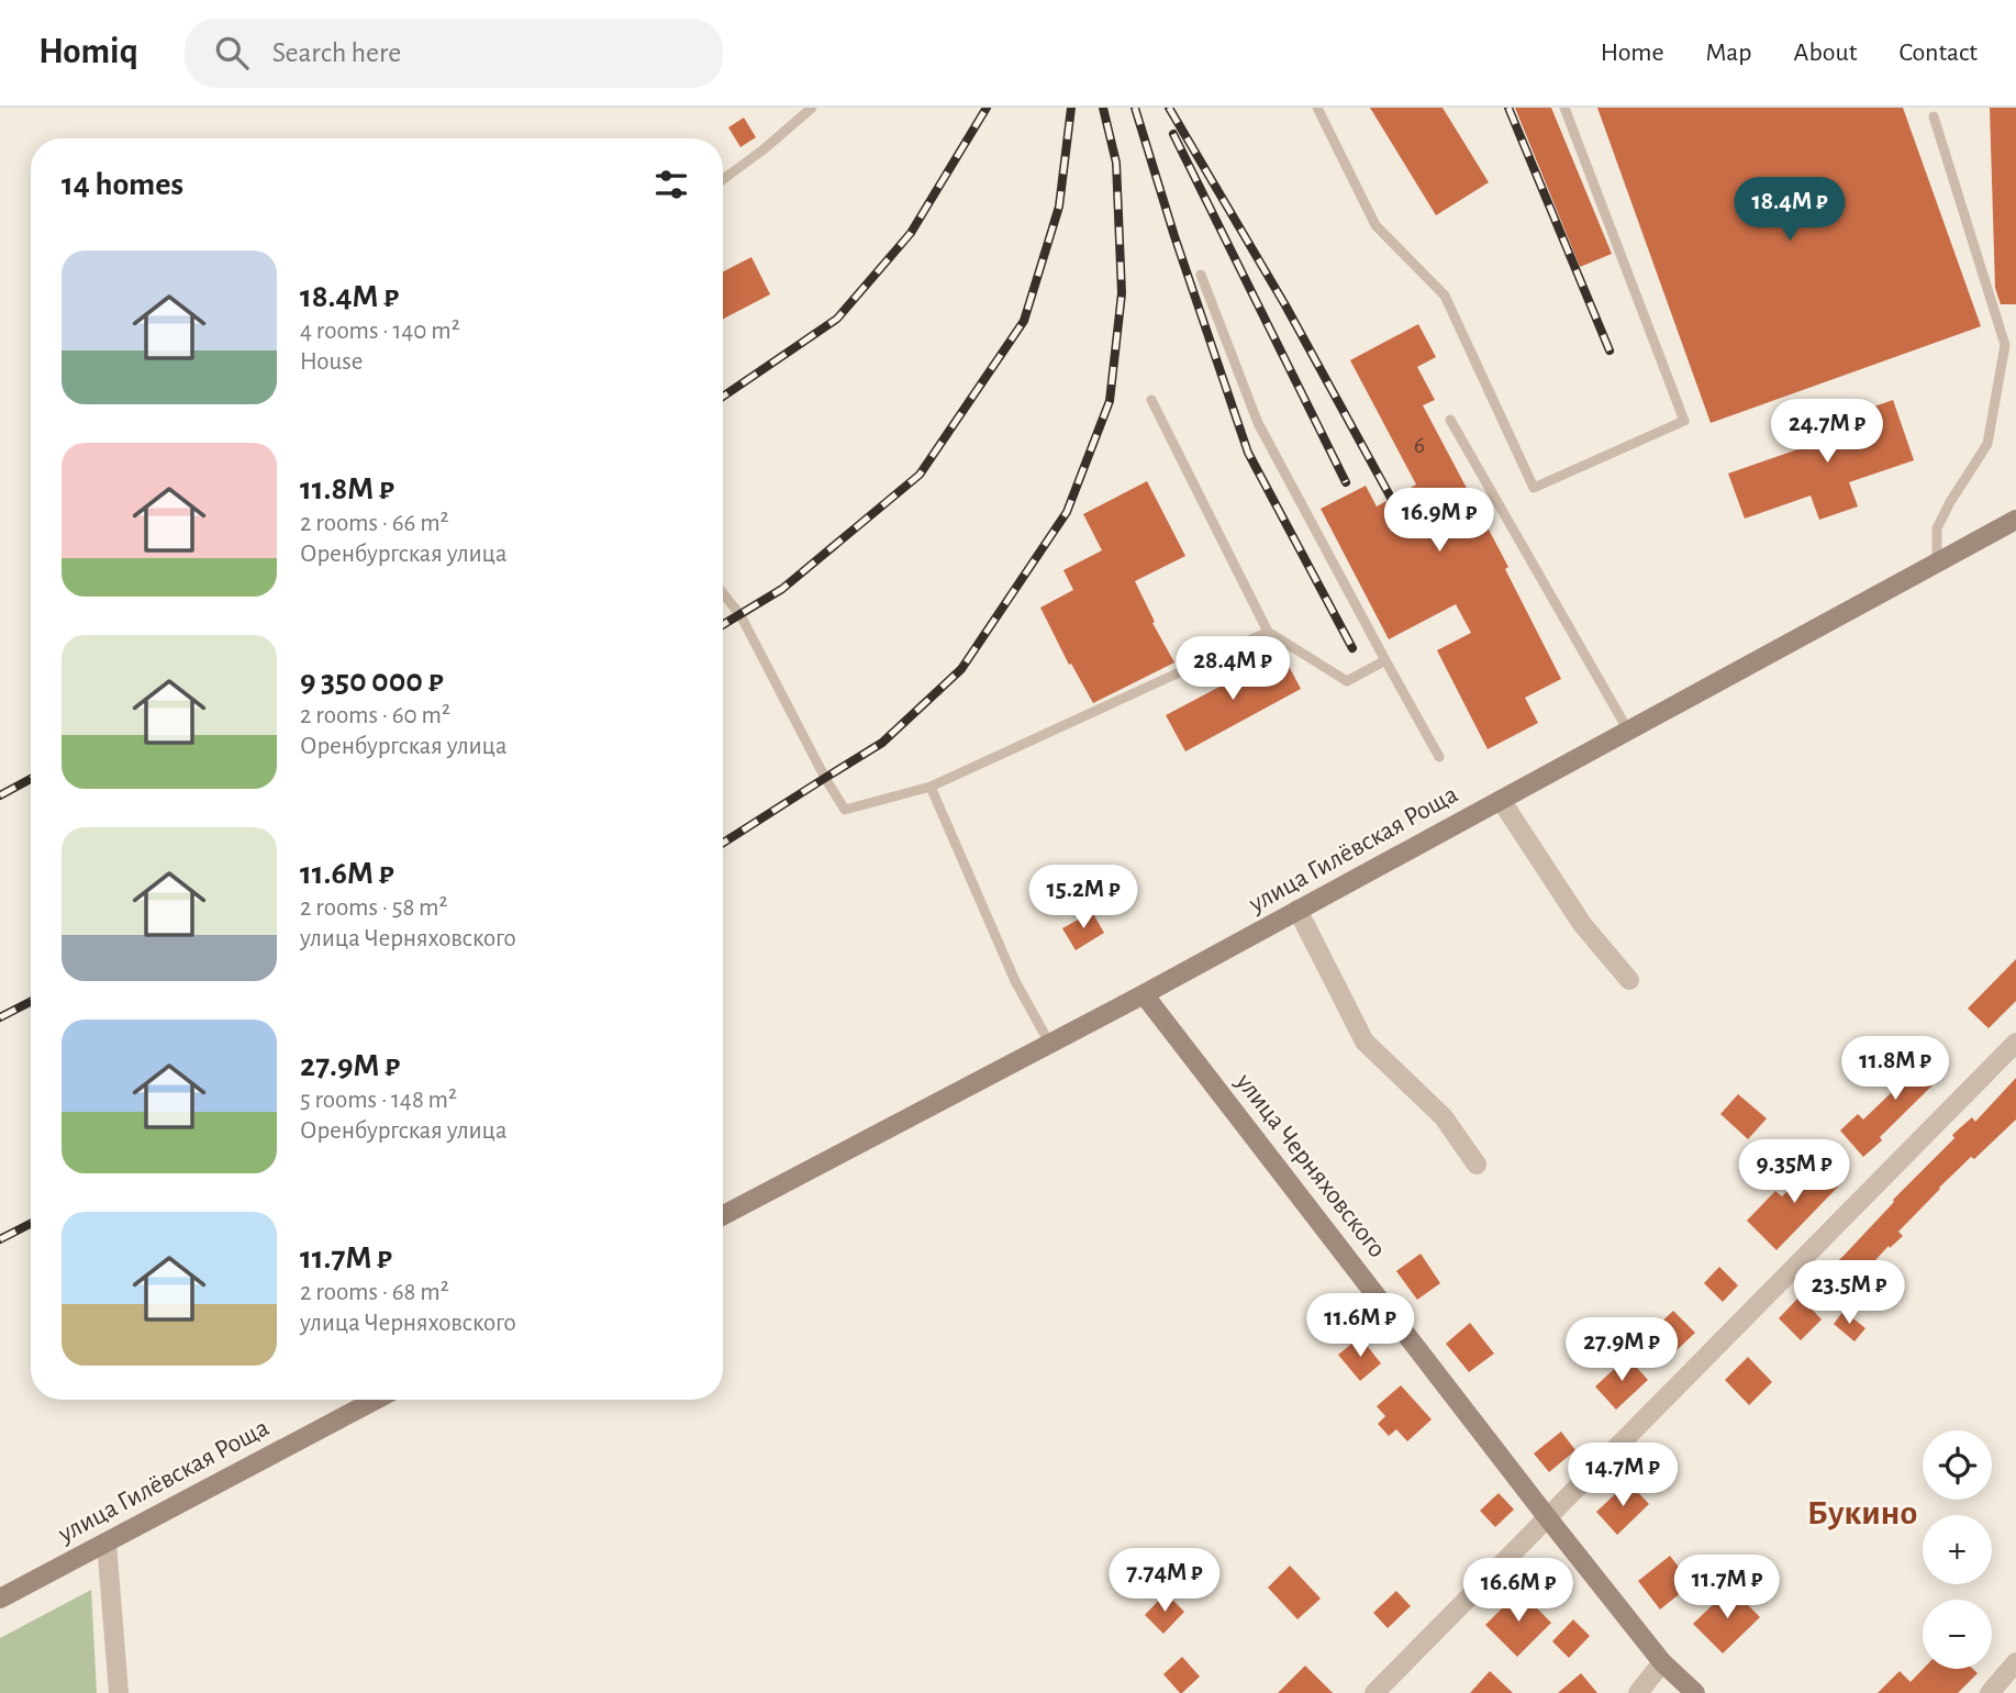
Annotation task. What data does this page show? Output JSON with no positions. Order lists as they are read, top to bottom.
{
  "streets": {
    "street": ["улица Гилёвская Роща", "улица Черняховского"]
  },
  "crossings": [
    ["улица Гилёвская Роща", "улица Черняховского"]
  ],
  "districts": ["Букино"],
  "house_numbers": ["6"],
  "page": {
    "header": "Homiq",
    "search": "Search here",
    "nav": [
      "Home",
      "Map",
      "About",
      "Contact"
    ],
    "heading": "14 homes",
    "price": [
      "18.4M ₽",
      "24.7M ₽",
      "16.9M ₽",
      "28.4M ₽",
      "15.2M ₽",
      "11.8M ₽",
      "9.35M ₽",
      "23.5M ₽",
      "11.6M ₽",
      "27.9M ₽",
      "14.7M ₽",
      "7.74M ₽",
      "11.7M ₽",
      "16.6M ₽"
    ],
    "list": [
      {
        "name": "18.4M ₽",
        "note": "4 rooms · 140 m² · House"
      },
      {
        "name": "11.8M ₽",
        "note": "2 rooms · 66 m² · Оренбургская улица"
      },
      {
        "name": "9 350 000 ₽",
        "note": "2 rooms · 60 m² · Оренбургская улица"
      },
      {
        "name": "11.6M ₽",
        "note": "2 rooms · 58 m² · улица Черняховского"
      },
      {
        "name": "27.9M ₽",
        "note": "5 rooms · 148 m² · Оренбургская улица"
      },
      {
        "name": "11.7M ₽",
        "note": "2 rooms · 68 m² · улица Черняховского"
      }
    ],
    "map_buttons": ["+", "−"]
  }
}
